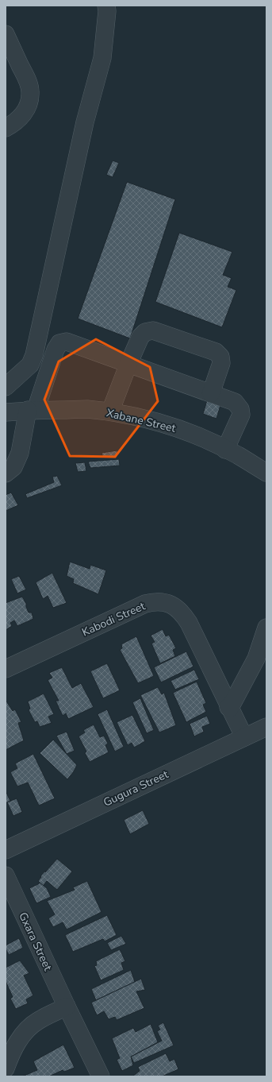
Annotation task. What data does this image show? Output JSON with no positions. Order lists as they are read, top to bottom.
{
  "streets": {
    "street": [
      "Xabane Street",
      "Kabodi Street",
      "Gugura Street",
      "Gxara Street"
    ]
  },
  "crossings": [
    ["Kabodi Street", "Gugura Street"]
  ]
}
